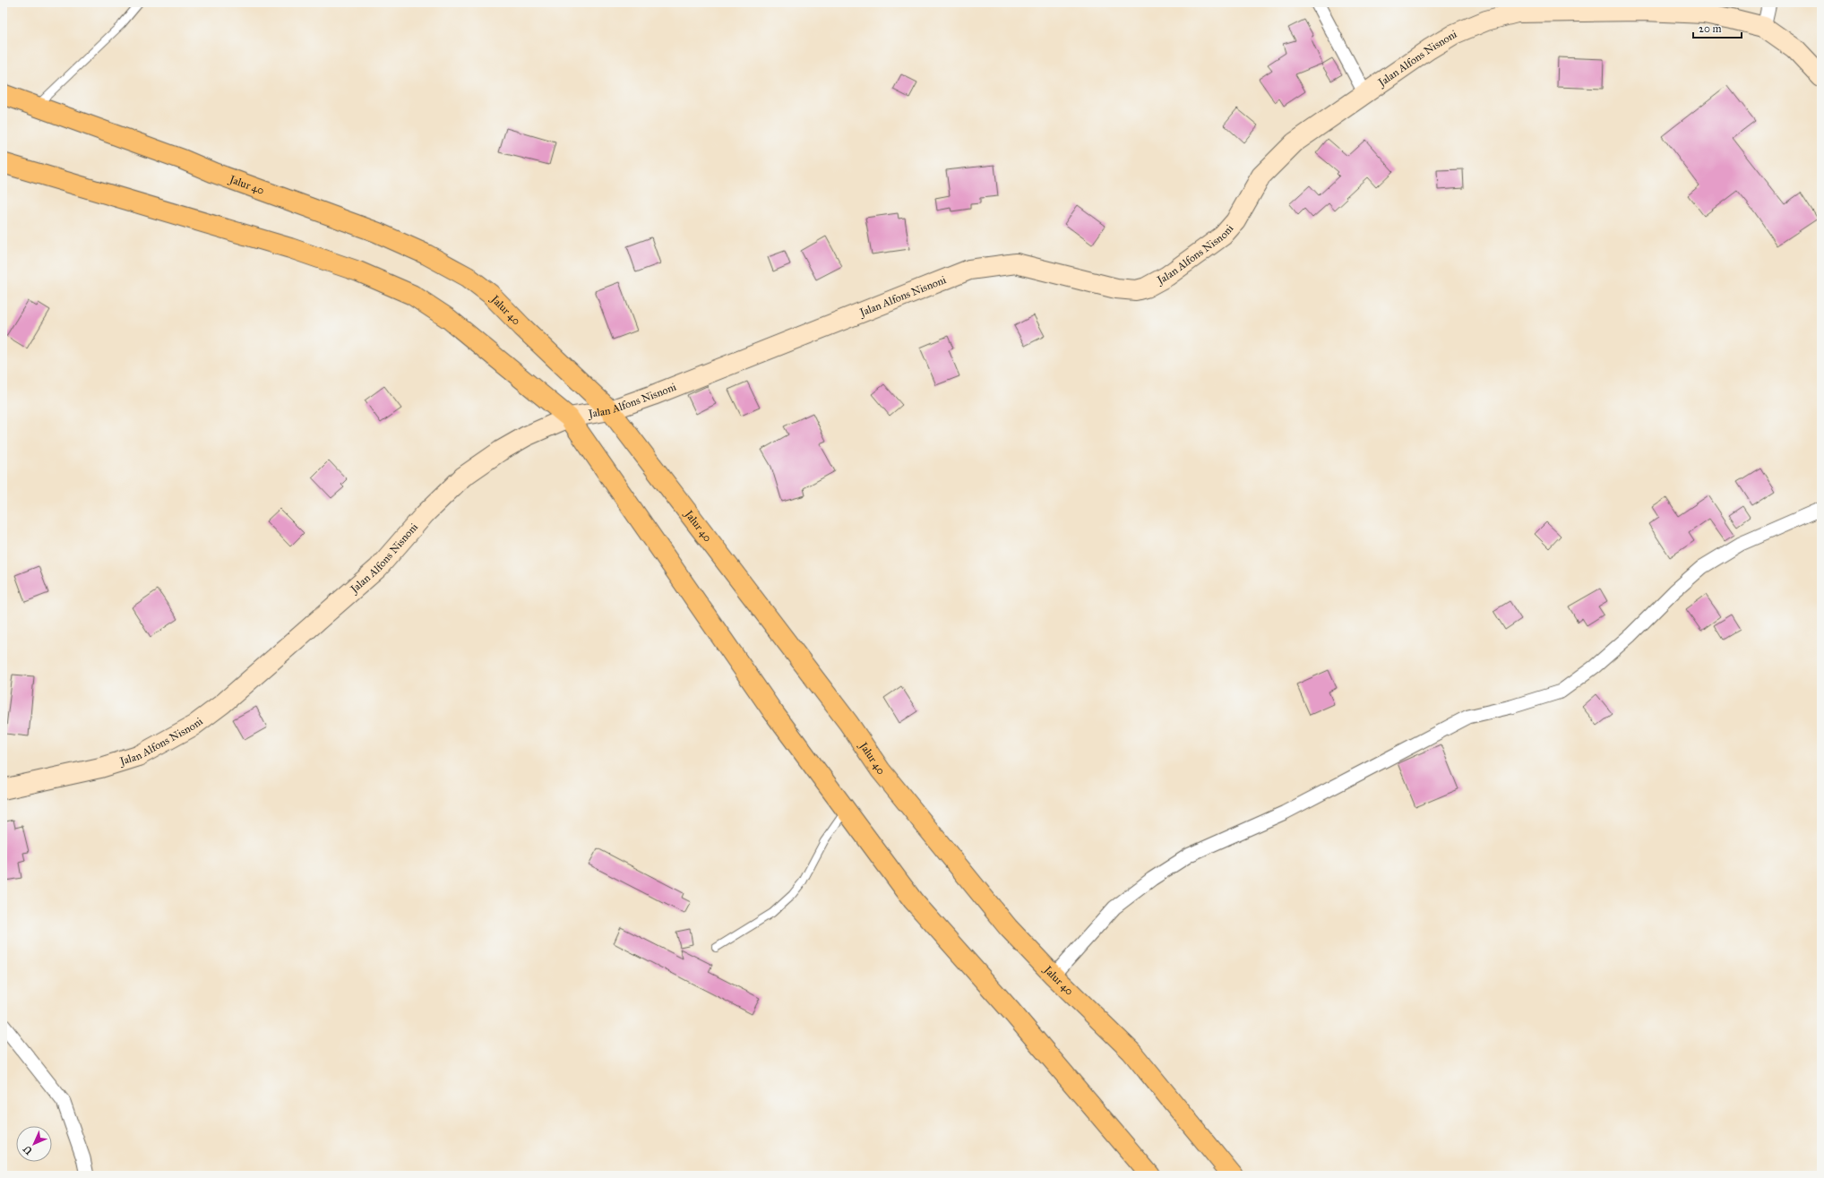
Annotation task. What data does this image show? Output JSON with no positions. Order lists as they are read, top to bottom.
{
  "streets": {
    "highway": ["Jalur 40"],
    "main road": ["Jalan Alfons Nisnoni"]
  },
  "crossings": [
    ["Jalan Alfons Nisnoni", "Jalur 40"]
  ],
  "scale_bar": "20 m",
  "north": "bottom left"
}
